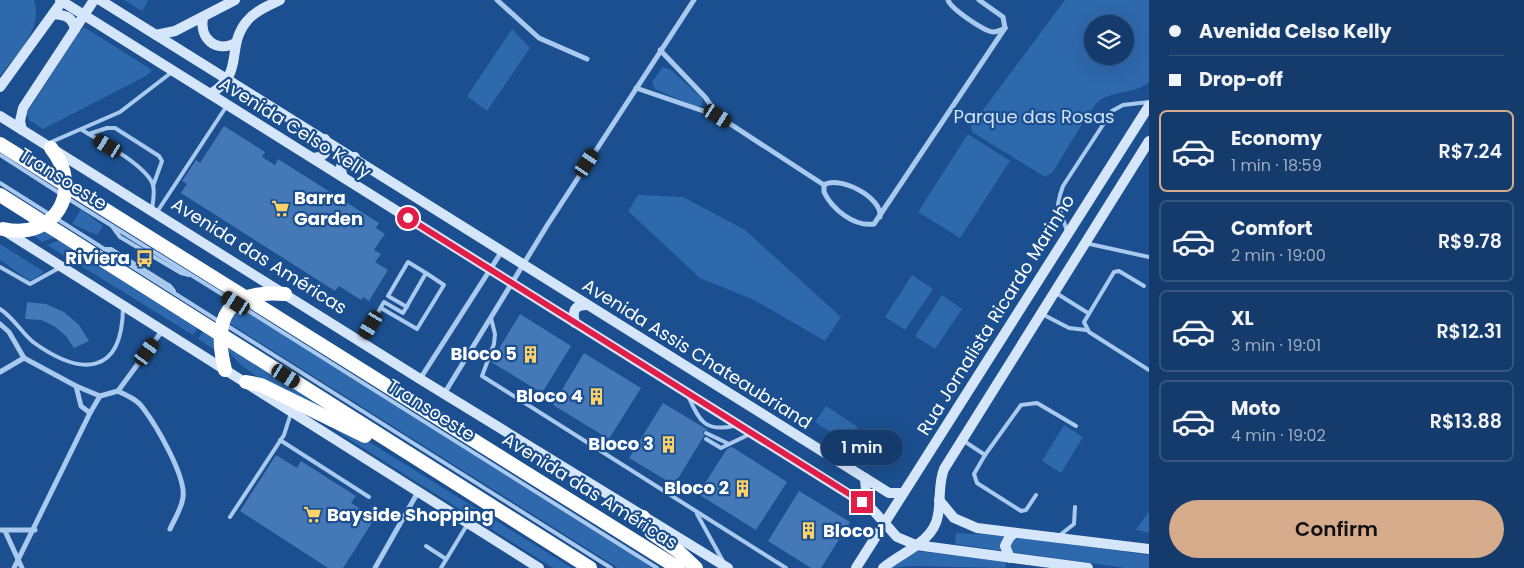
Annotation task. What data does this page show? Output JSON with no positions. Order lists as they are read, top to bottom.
{
  "streets": {
    "highway": ["Avenida das Américas"],
    "street": ["Avenida Celso Kelly", "Rua Jornalista Ricardo Marinho", "Avenida Assis Chateaubriand"],
    "lane": ["Transoeste"]
  },
  "crossings": [
    ["Avenida Celso Kelly", "Avenida Assis Chateaubriand"],
    ["Transoeste", "Avenida das Américas"],
    ["Rua Jornalista Ricardo Marinho", "Avenida Assis Chateaubriand"]
  ],
  "parks": ["Parque das Rosas"],
  "places": {
    "supermarket": ["Barra Garden", "Bayside Shopping"],
    "bus stop": ["Riviera"],
    "building": [
      "Bloco 5",
      "Bloco 4",
      "Bloco 3",
      "Bloco 2",
      "Bloco 1"
    ]
  },
  "page": {
    "banner": ["Avenida Celso Kelly", "Drop-off"],
    "list": [
      {
        "name": "Economy",
        "note": "1 min · 18:59",
        "value": "R$7.24"
      },
      {
        "name": "Comfort",
        "note": "2 min · 19:00",
        "value": "R$9.78"
      },
      {
        "name": "XL",
        "note": "3 min · 19:01",
        "value": "R$12.31"
      },
      {
        "name": "Moto",
        "note": "4 min · 19:02",
        "value": "R$13.88"
      }
    ],
    "bubble": "1 min",
    "buttons": "Confirm"
  }
}
